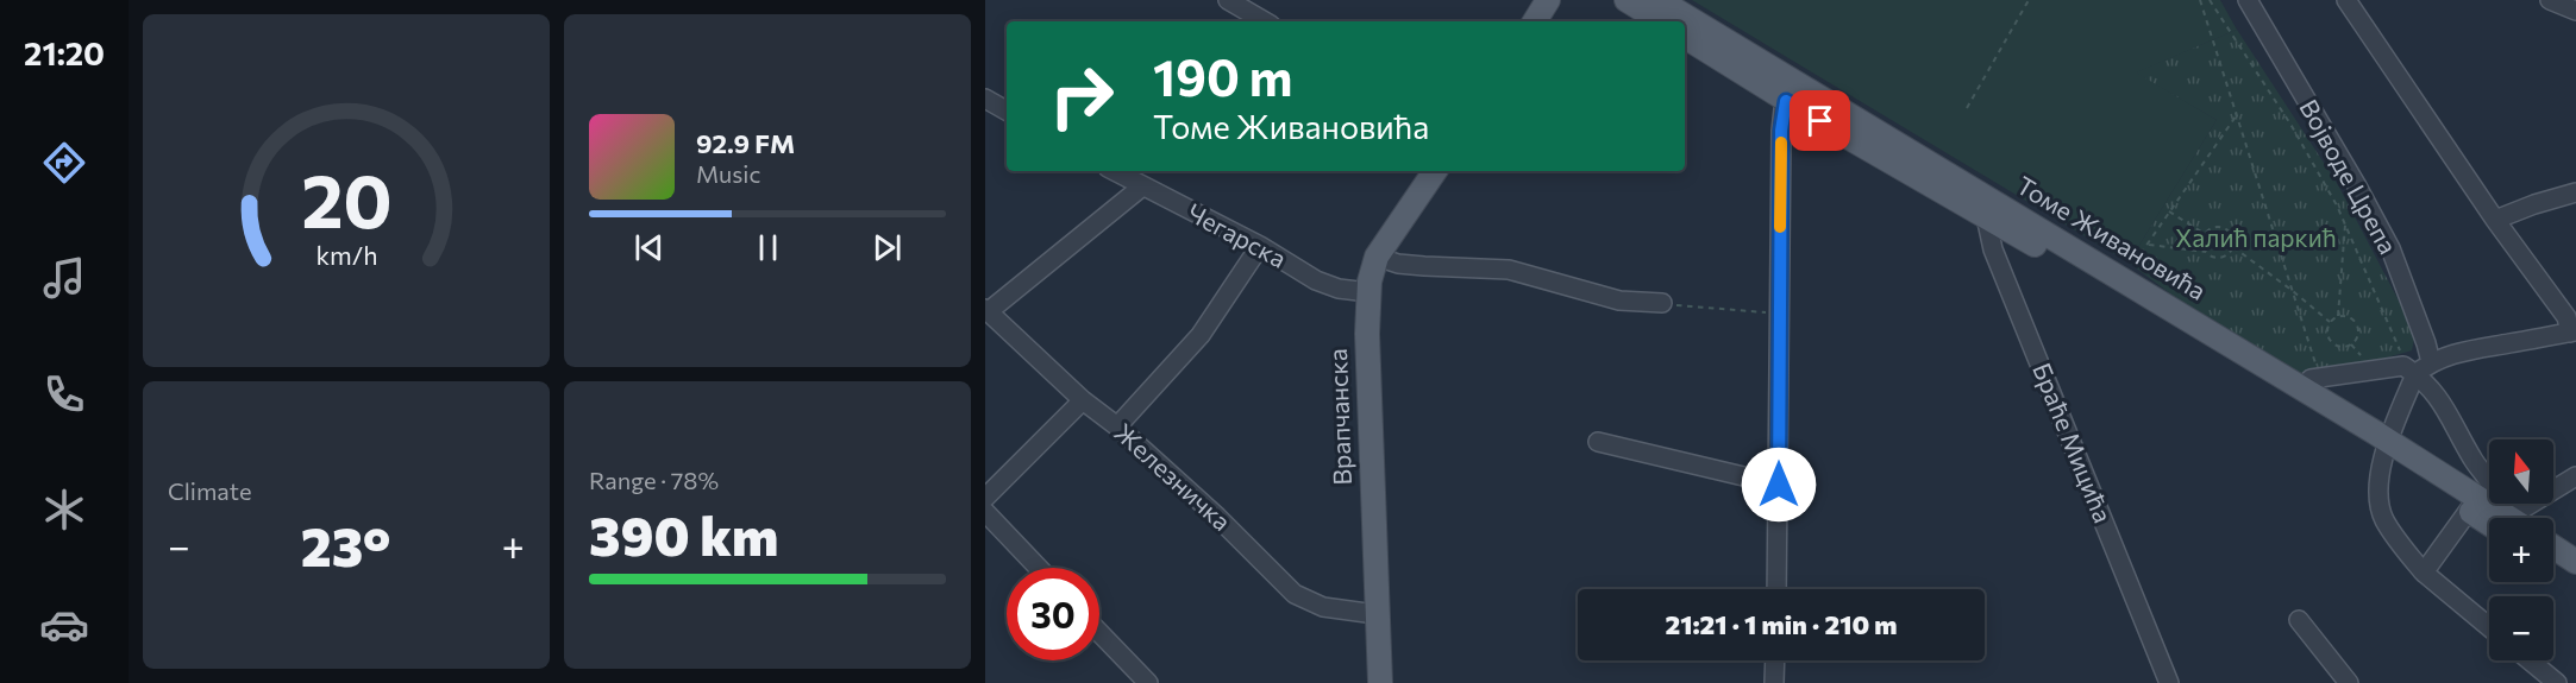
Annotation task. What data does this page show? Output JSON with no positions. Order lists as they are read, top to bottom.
{
  "streets": {
    "main road": ["Томе Живановића", "Врапчанска"],
    "street": [
      "Војводе Црепа",
      "Чегарска",
      "Браће Мицића",
      "Железничка"
    ]
  },
  "crossings": [
    ["Чегарска", "Врапчанска"],
    ["Томе Живановића", "Браће Мицића"],
    ["Врапчанска", "Железничка"]
  ],
  "parks": ["Халић паркић"],
  "north": "top",
  "page": {
    "tabs": "21:20",
    "turn": ["190 m", "Томе Живановића"],
    "song": ["92.9 FM", "Music"],
    "tile": [
      "Climate",
      ["Range · 78%", "390 km"]
    ],
    "map_buttons": ["+", "−"],
    "heat": ["−", "23°", "+"],
    "limit": "30",
    "trip": "21:21 · 1 min · 210 m",
    "gauge": ["20", "km/h"]
  }
}
